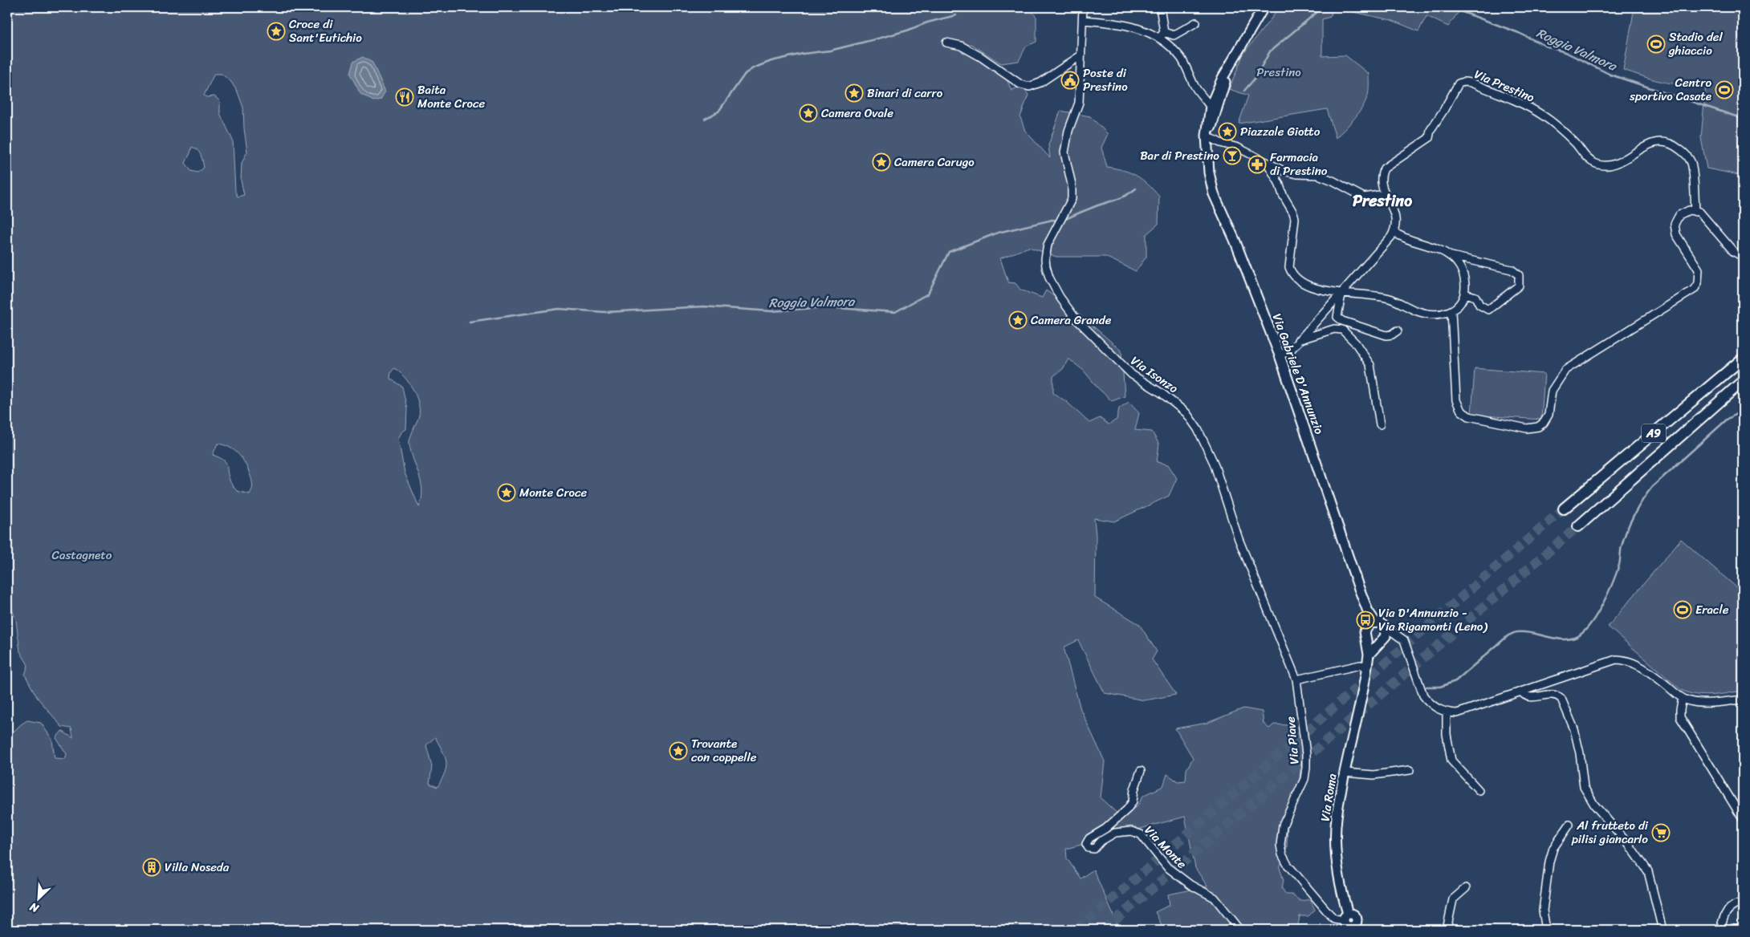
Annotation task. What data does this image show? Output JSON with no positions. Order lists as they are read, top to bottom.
{
  "streets": {
    "highway": ["A9"],
    "main road": ["Via Gabriele D'Annunzio", "Via Roma"],
    "street": [
      "Via Prestino",
      "Via Isonzo",
      "Via Piave",
      "Via Monte"
    ]
  },
  "crossings": [
    ["Via Isonzo", "Via Piave"],
    ["Via Piave", "Via Roma"]
  ],
  "districts": ["Prestino"],
  "water": ["Roggia Valmora"],
  "parks": ["Prestino", "Castagneto"],
  "places": {
    "place": [
      "Croce di Sant'Eutichio",
      "Binari di carro",
      "Camera Ovale",
      "Piazzale Giotto",
      "Camera Carugo",
      "Camera Grande",
      "Monte Croce",
      "Trovante con coppelle"
    ],
    "sports": ["Stadio del ghiaccio", "Centro sportivo Casate", "Eracle"],
    "public building": ["Poste di Prestino"],
    "restaurant": ["Baita Monte Croce"],
    "bar": ["Bar di Prestino"],
    "pharmacy": ["Farmacia di Prestino"],
    "bus stop": ["Via D'Annunzio - Via Rigamonti (Leno)"],
    "supermarket": ["Al frutteto di pilisi giancarlo"],
    "building": ["Villa Noseda"]
  },
  "north": "bottom left"
}
